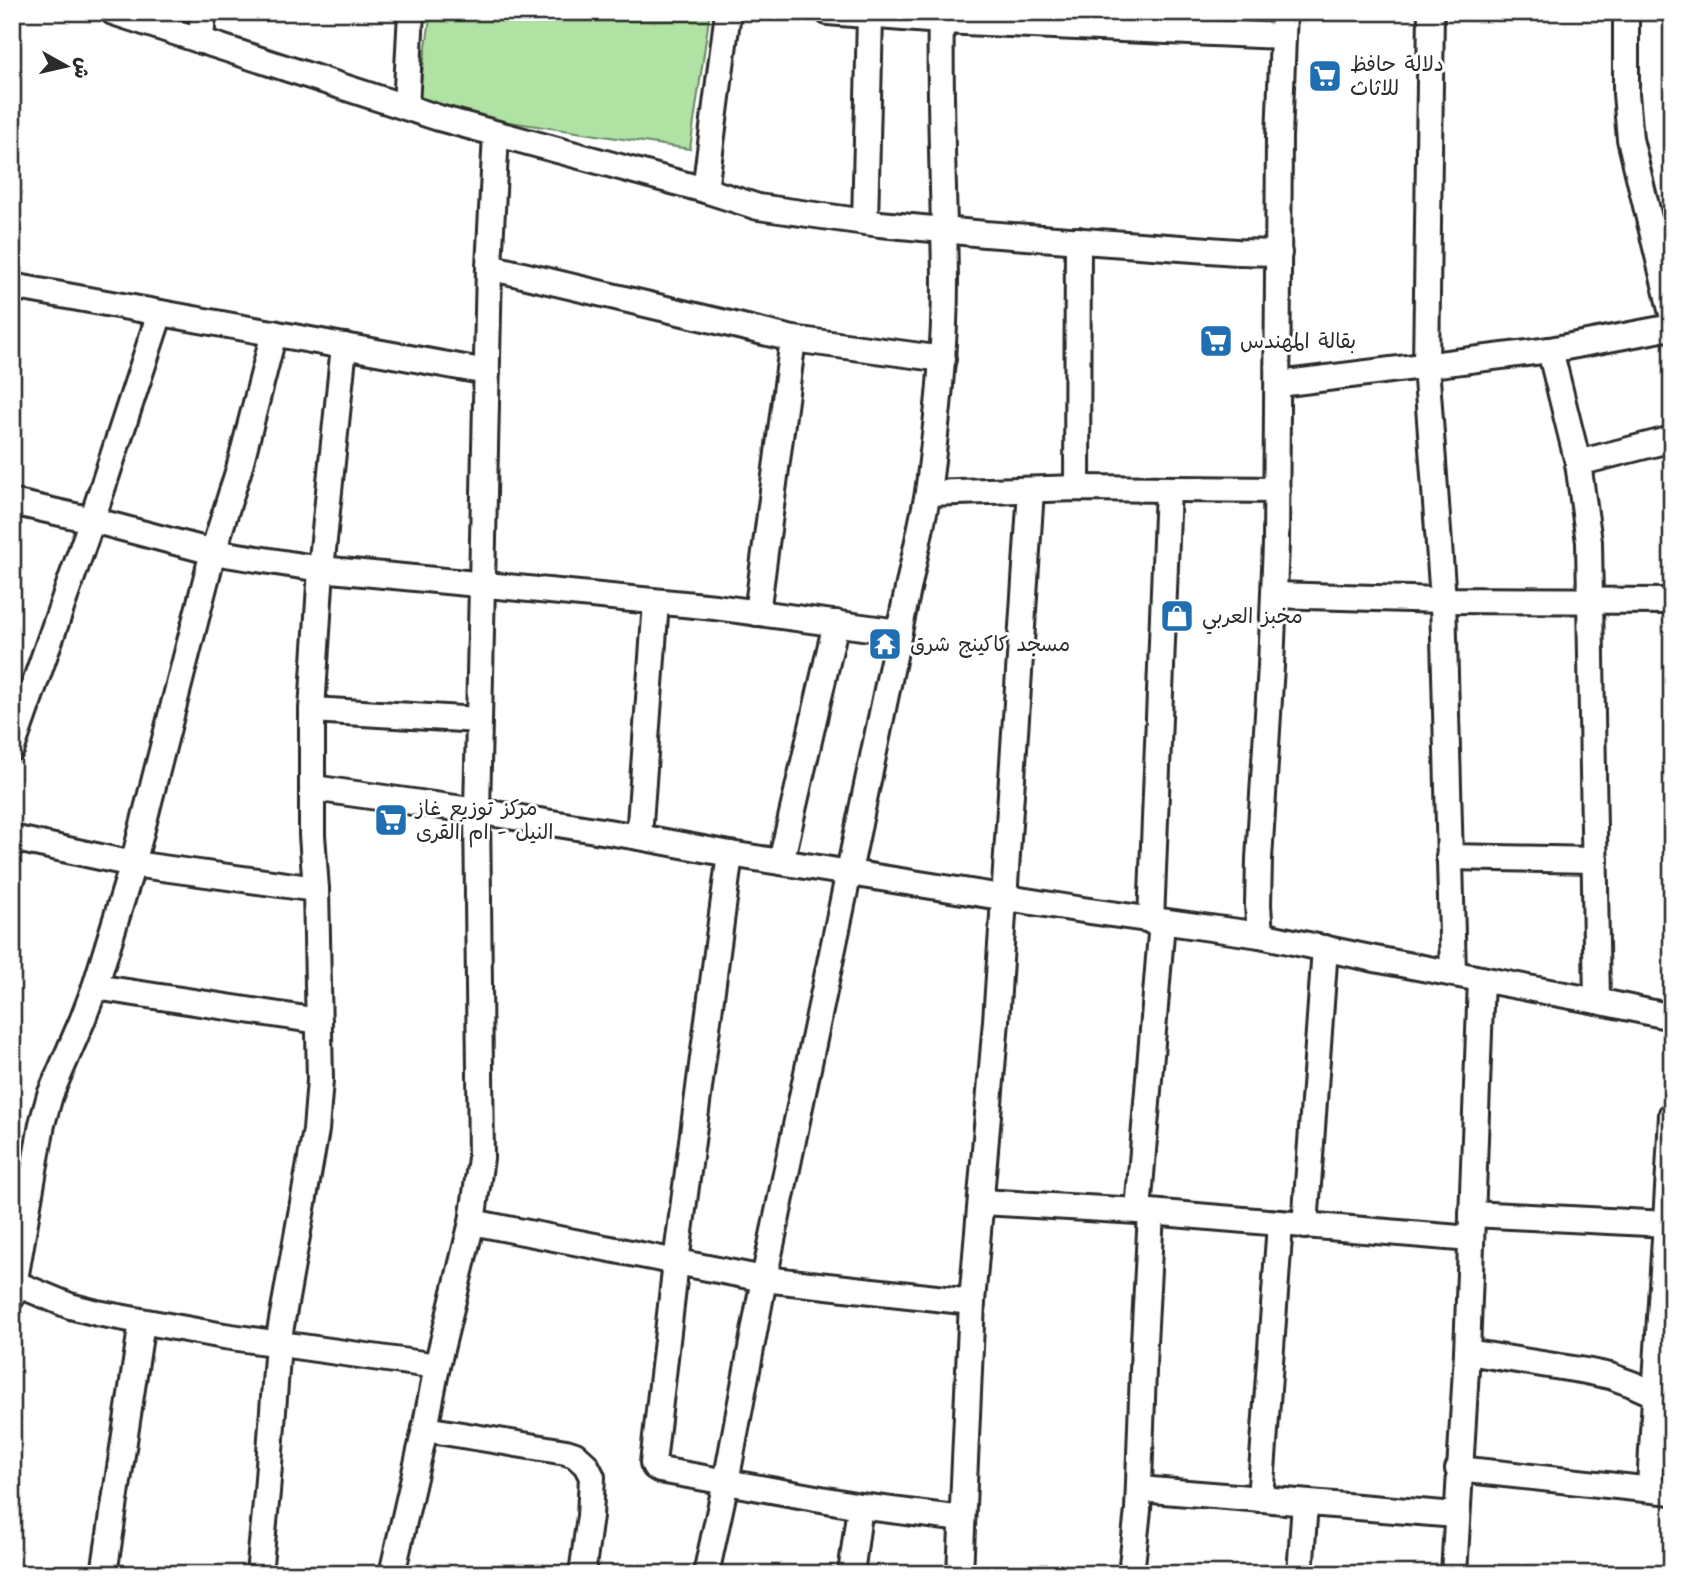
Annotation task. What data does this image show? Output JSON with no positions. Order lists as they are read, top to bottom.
{
  "places": {
    "supermarket": ["دلالة حافظ للاثاث", "بقالة المهندس", "مركز توزيع غاز النيل - ام القرى"],
    "shop": ["مخبز العربي"],
    "temple": ["مسجد كاكينج شرق"]
  },
  "north": "right"
}
